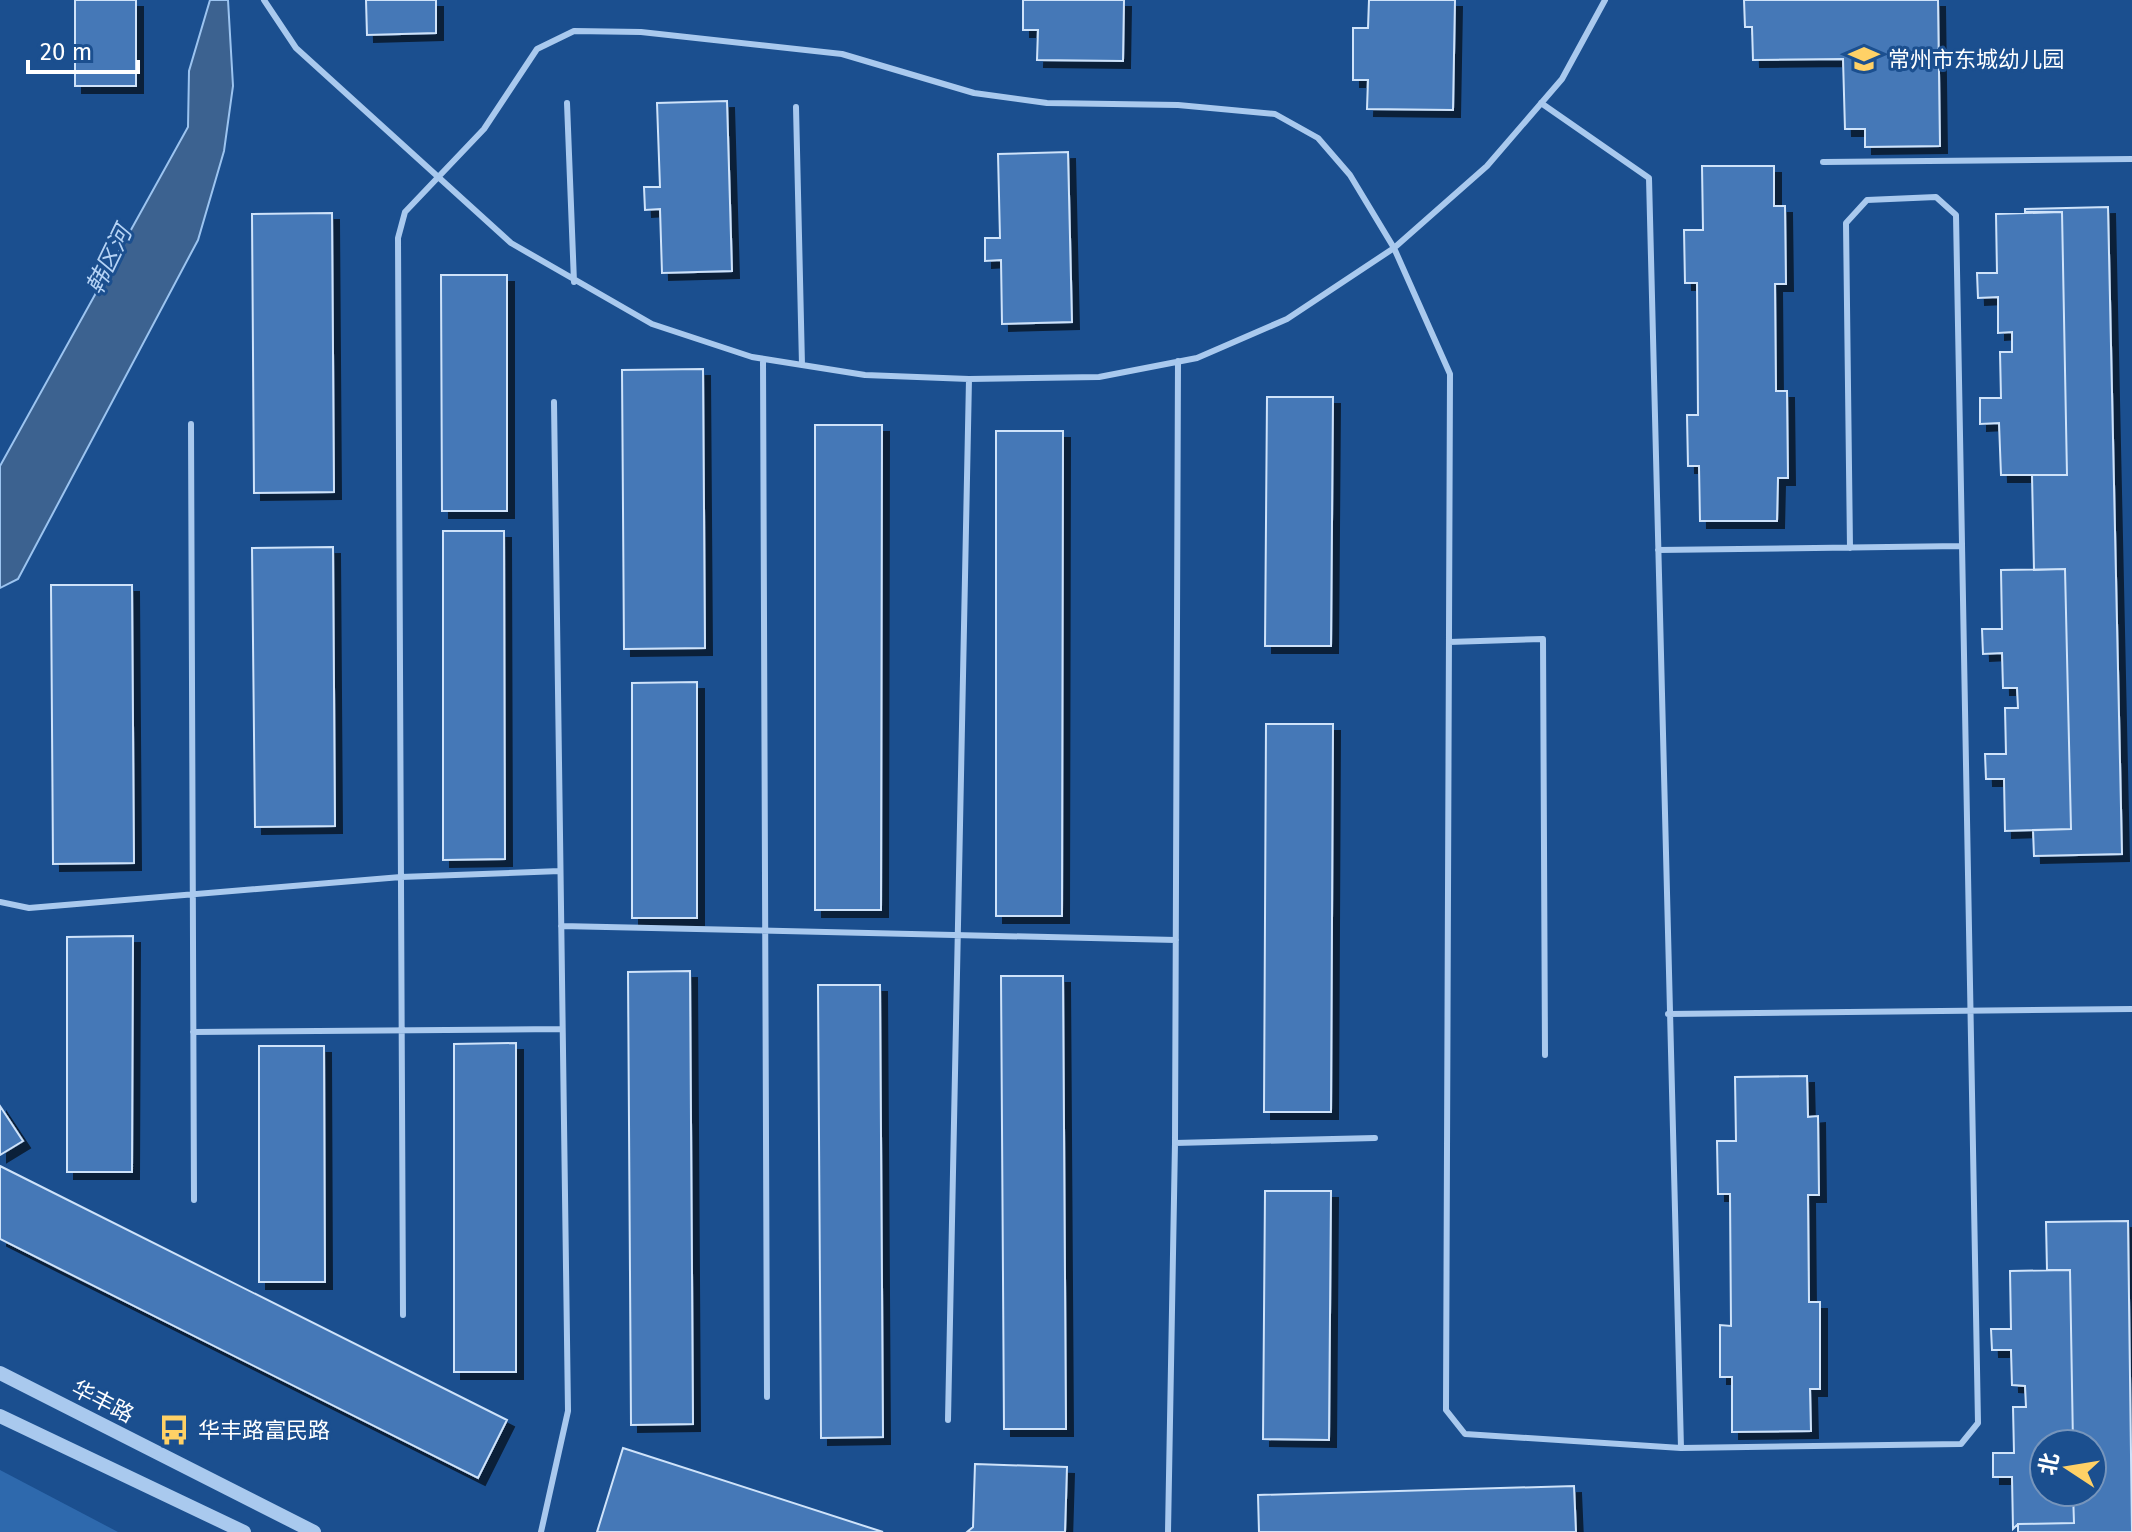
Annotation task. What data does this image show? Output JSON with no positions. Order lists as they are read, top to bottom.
{
  "streets": {
    "street": ["华丰路"]
  },
  "water": ["韩区河"],
  "places": {
    "school or university": ["常州市东城幼儿园"],
    "bus stop": ["华丰路富民路"]
  },
  "scale_bar": "20 m",
  "north": "left"
}
